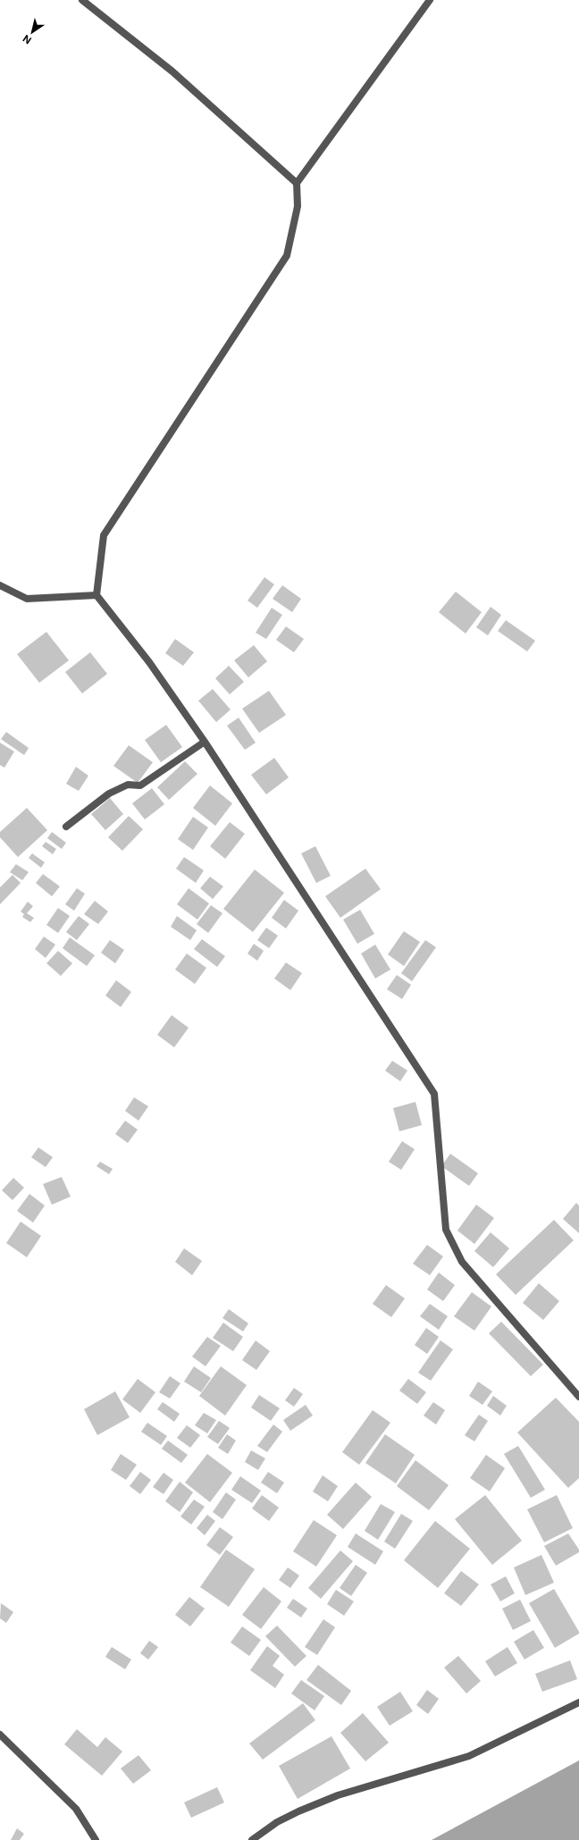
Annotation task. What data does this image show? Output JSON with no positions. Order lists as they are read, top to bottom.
{
  "north": "bottom left"
}
